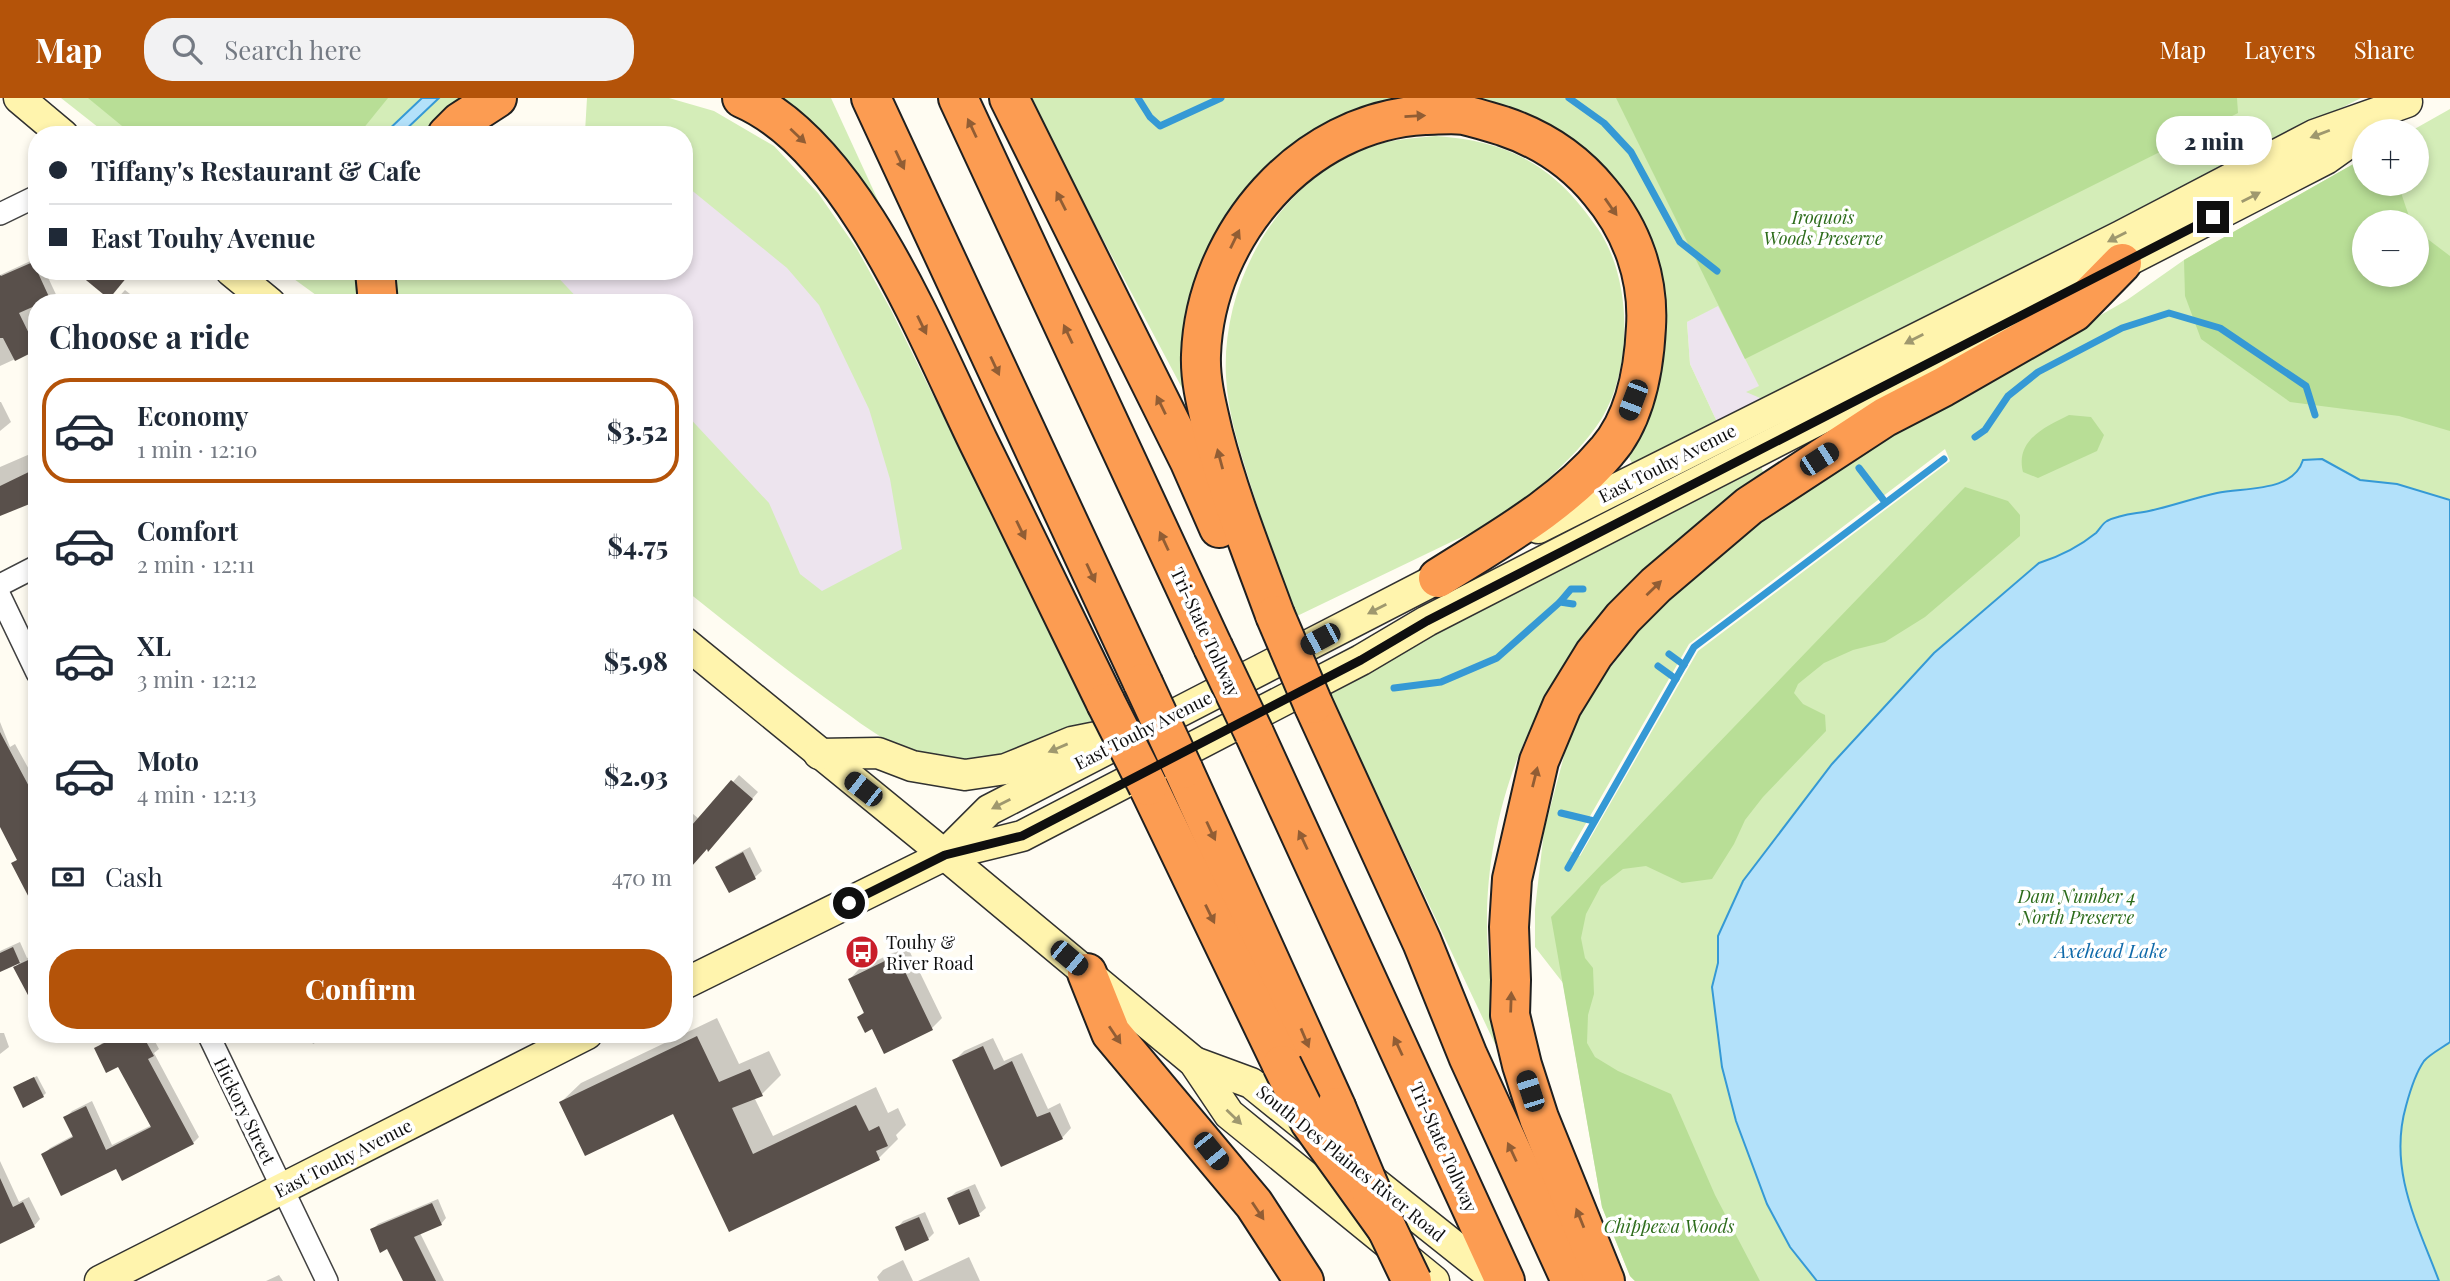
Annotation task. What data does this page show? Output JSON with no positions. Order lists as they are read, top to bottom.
{
  "streets": {
    "highway": ["Tri-State Tollway"],
    "main road": ["East Touhy Avenue", "South Des Plaines River Road"],
    "street": ["Hickory Street"]
  },
  "crossings": [
    ["East Touhy Avenue", "Hickory Street"],
    ["East Touhy Avenue", "South Des Plaines River Road"]
  ],
  "water": ["Axehead Lake"],
  "parks": ["Iroquois Woods Preserve", "Dam Number 4 North Preserve", "Chippewa Woods"],
  "places": {
    "bus stop": ["Touhy & River Road"]
  },
  "page": {
    "header": "Map",
    "search": "Search here",
    "nav": ["Map", "Layers", "Share"],
    "bubble": "2 min",
    "map_buttons": ["+", "−"],
    "banner": ["Tiffany's Restaurant & Cafe", "East Touhy Avenue"],
    "heading": "Choose a ride",
    "list": [
      {
        "name": "Economy",
        "note": "1 min · 12:10",
        "value": "$3.52"
      },
      {
        "name": "Comfort",
        "note": "2 min · 12:11",
        "value": "$4.75"
      },
      {
        "name": "XL",
        "note": "3 min · 12:12",
        "value": "$5.98"
      },
      {
        "name": "Moto",
        "note": "4 min · 12:13",
        "value": "$2.93"
      }
    ],
    "pay": ["Cash", "470 m"],
    "buttons": "Confirm"
  }
}
